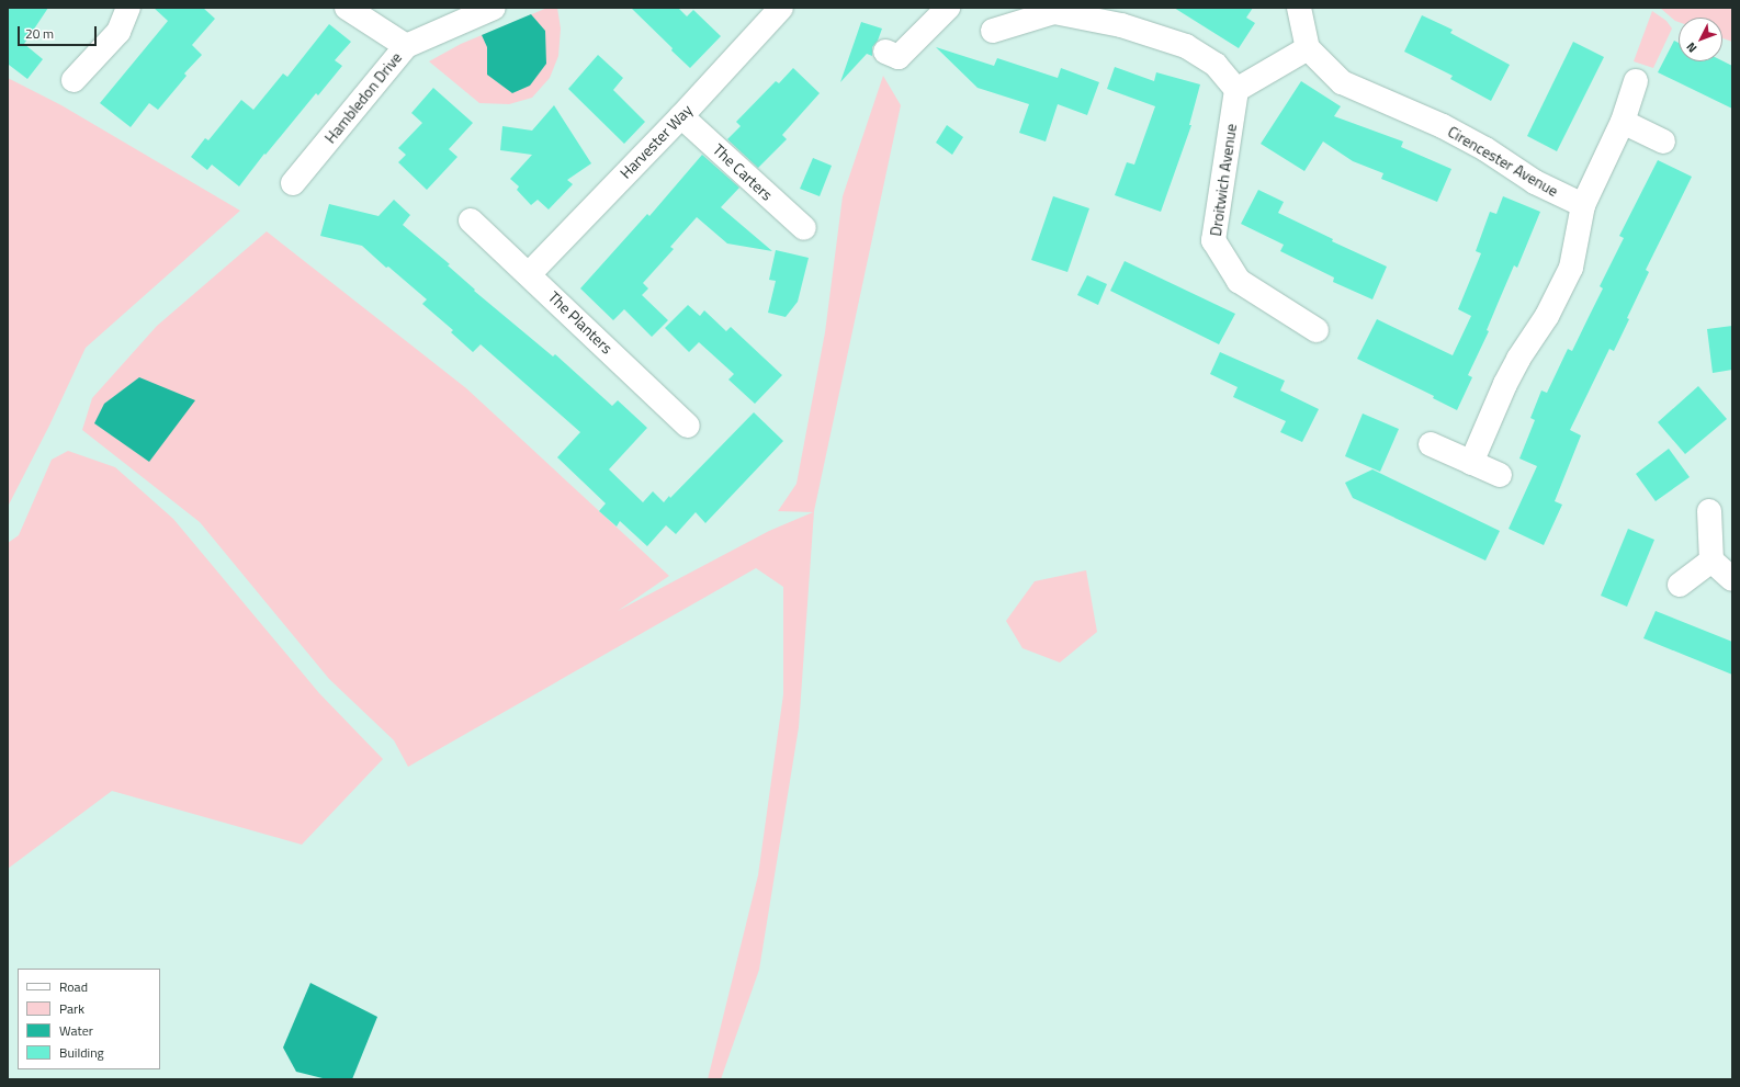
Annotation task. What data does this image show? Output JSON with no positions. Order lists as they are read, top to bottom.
{
  "streets": {
    "street": [
      "Hambledon Drive",
      "Harvester Way",
      "Cirencester Avenue",
      "The Carters",
      "Droitwich Avenue",
      "The Planters"
    ]
  },
  "crossings": [
    ["Harvester Way", "The Carters"],
    ["Harvester Way", "The Planters"]
  ],
  "legend": [
    "Road",
    "Park",
    "Water",
    "Building"
  ],
  "scale_bar": "20 m",
  "north": "bottom left"
}
